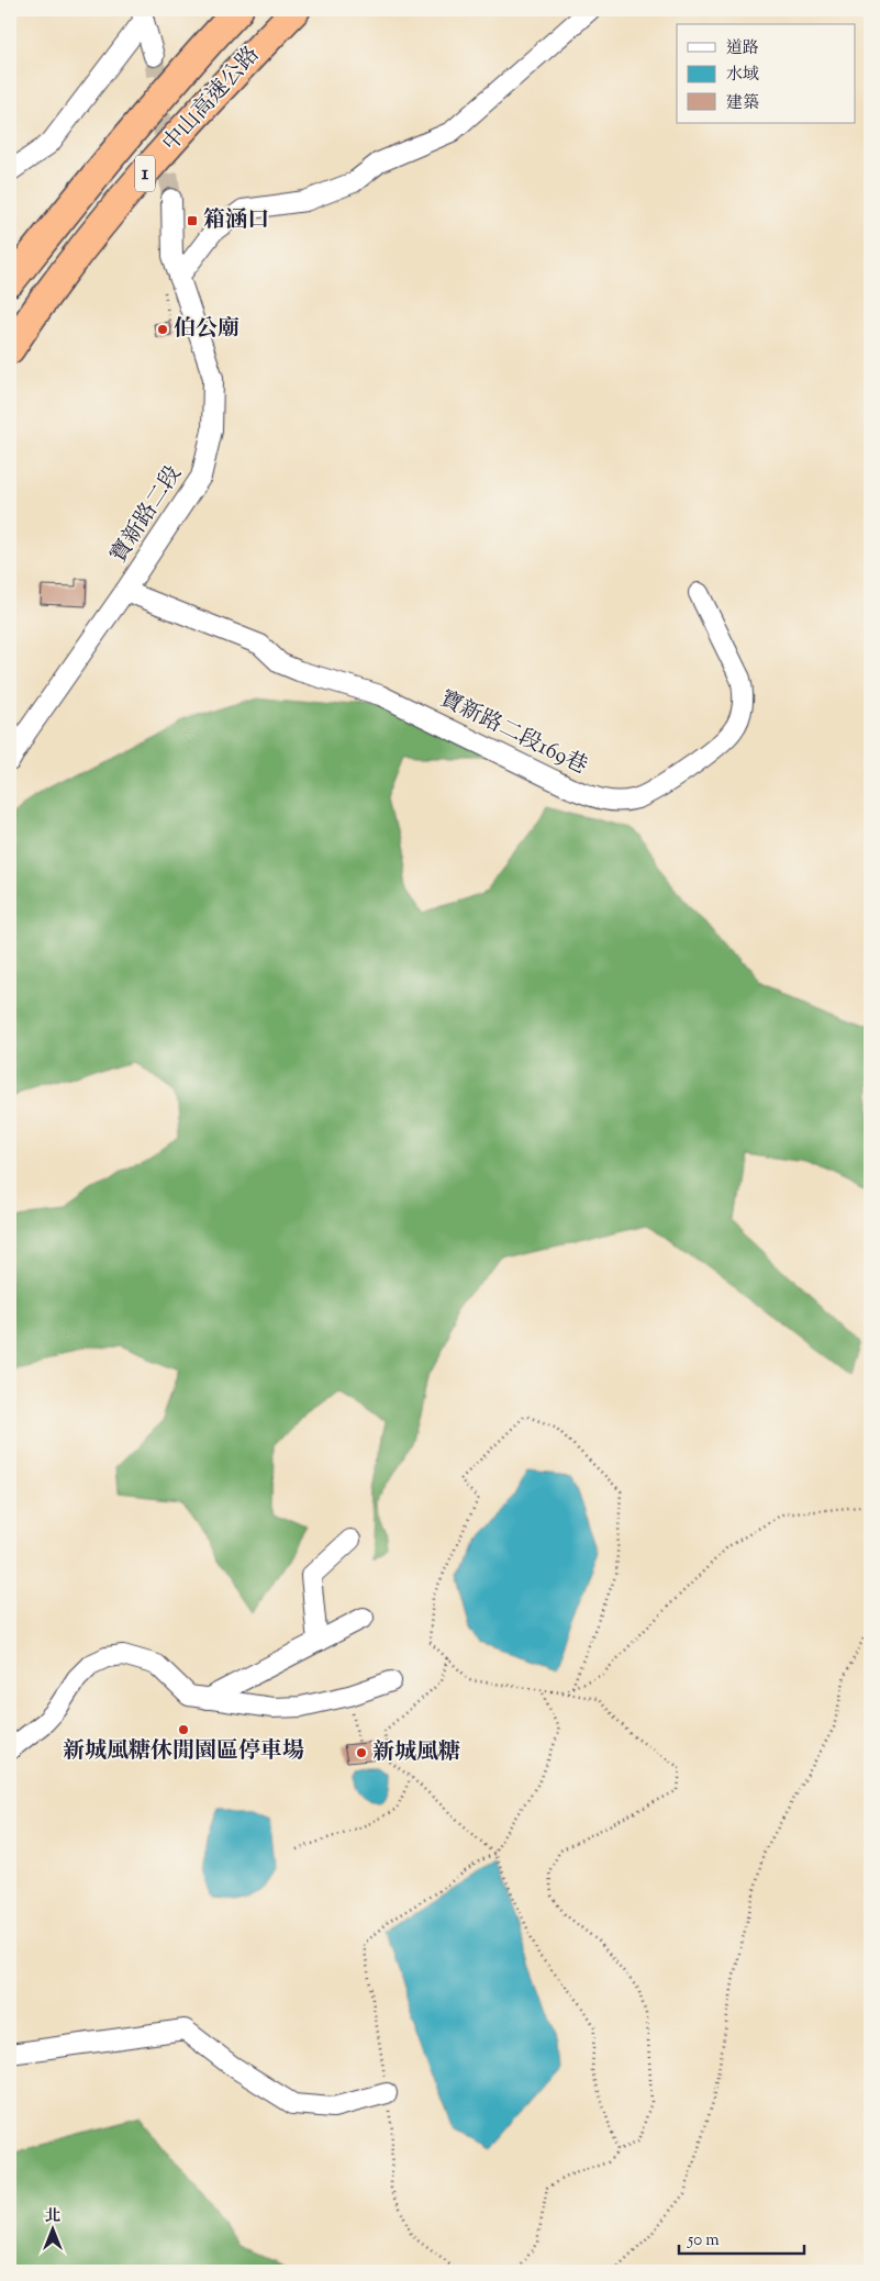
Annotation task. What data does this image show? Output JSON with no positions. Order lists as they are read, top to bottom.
{
  "streets": {
    "highway": ["中山高速公路", "1"],
    "street": ["寶新路二段", "寶新路二段169巷"]
  },
  "crossings": [
    ["寶新路二段", "寶新路二段169巷"]
  ],
  "places": {
    "transit": ["箱涵口"],
    "other": ["伯公廟", "新城風糖休閒園區停車場", "新城風糖"]
  },
  "legend": ["道路", "水域", "建築"],
  "scale_bar": "50 m",
  "north": "top"
}
